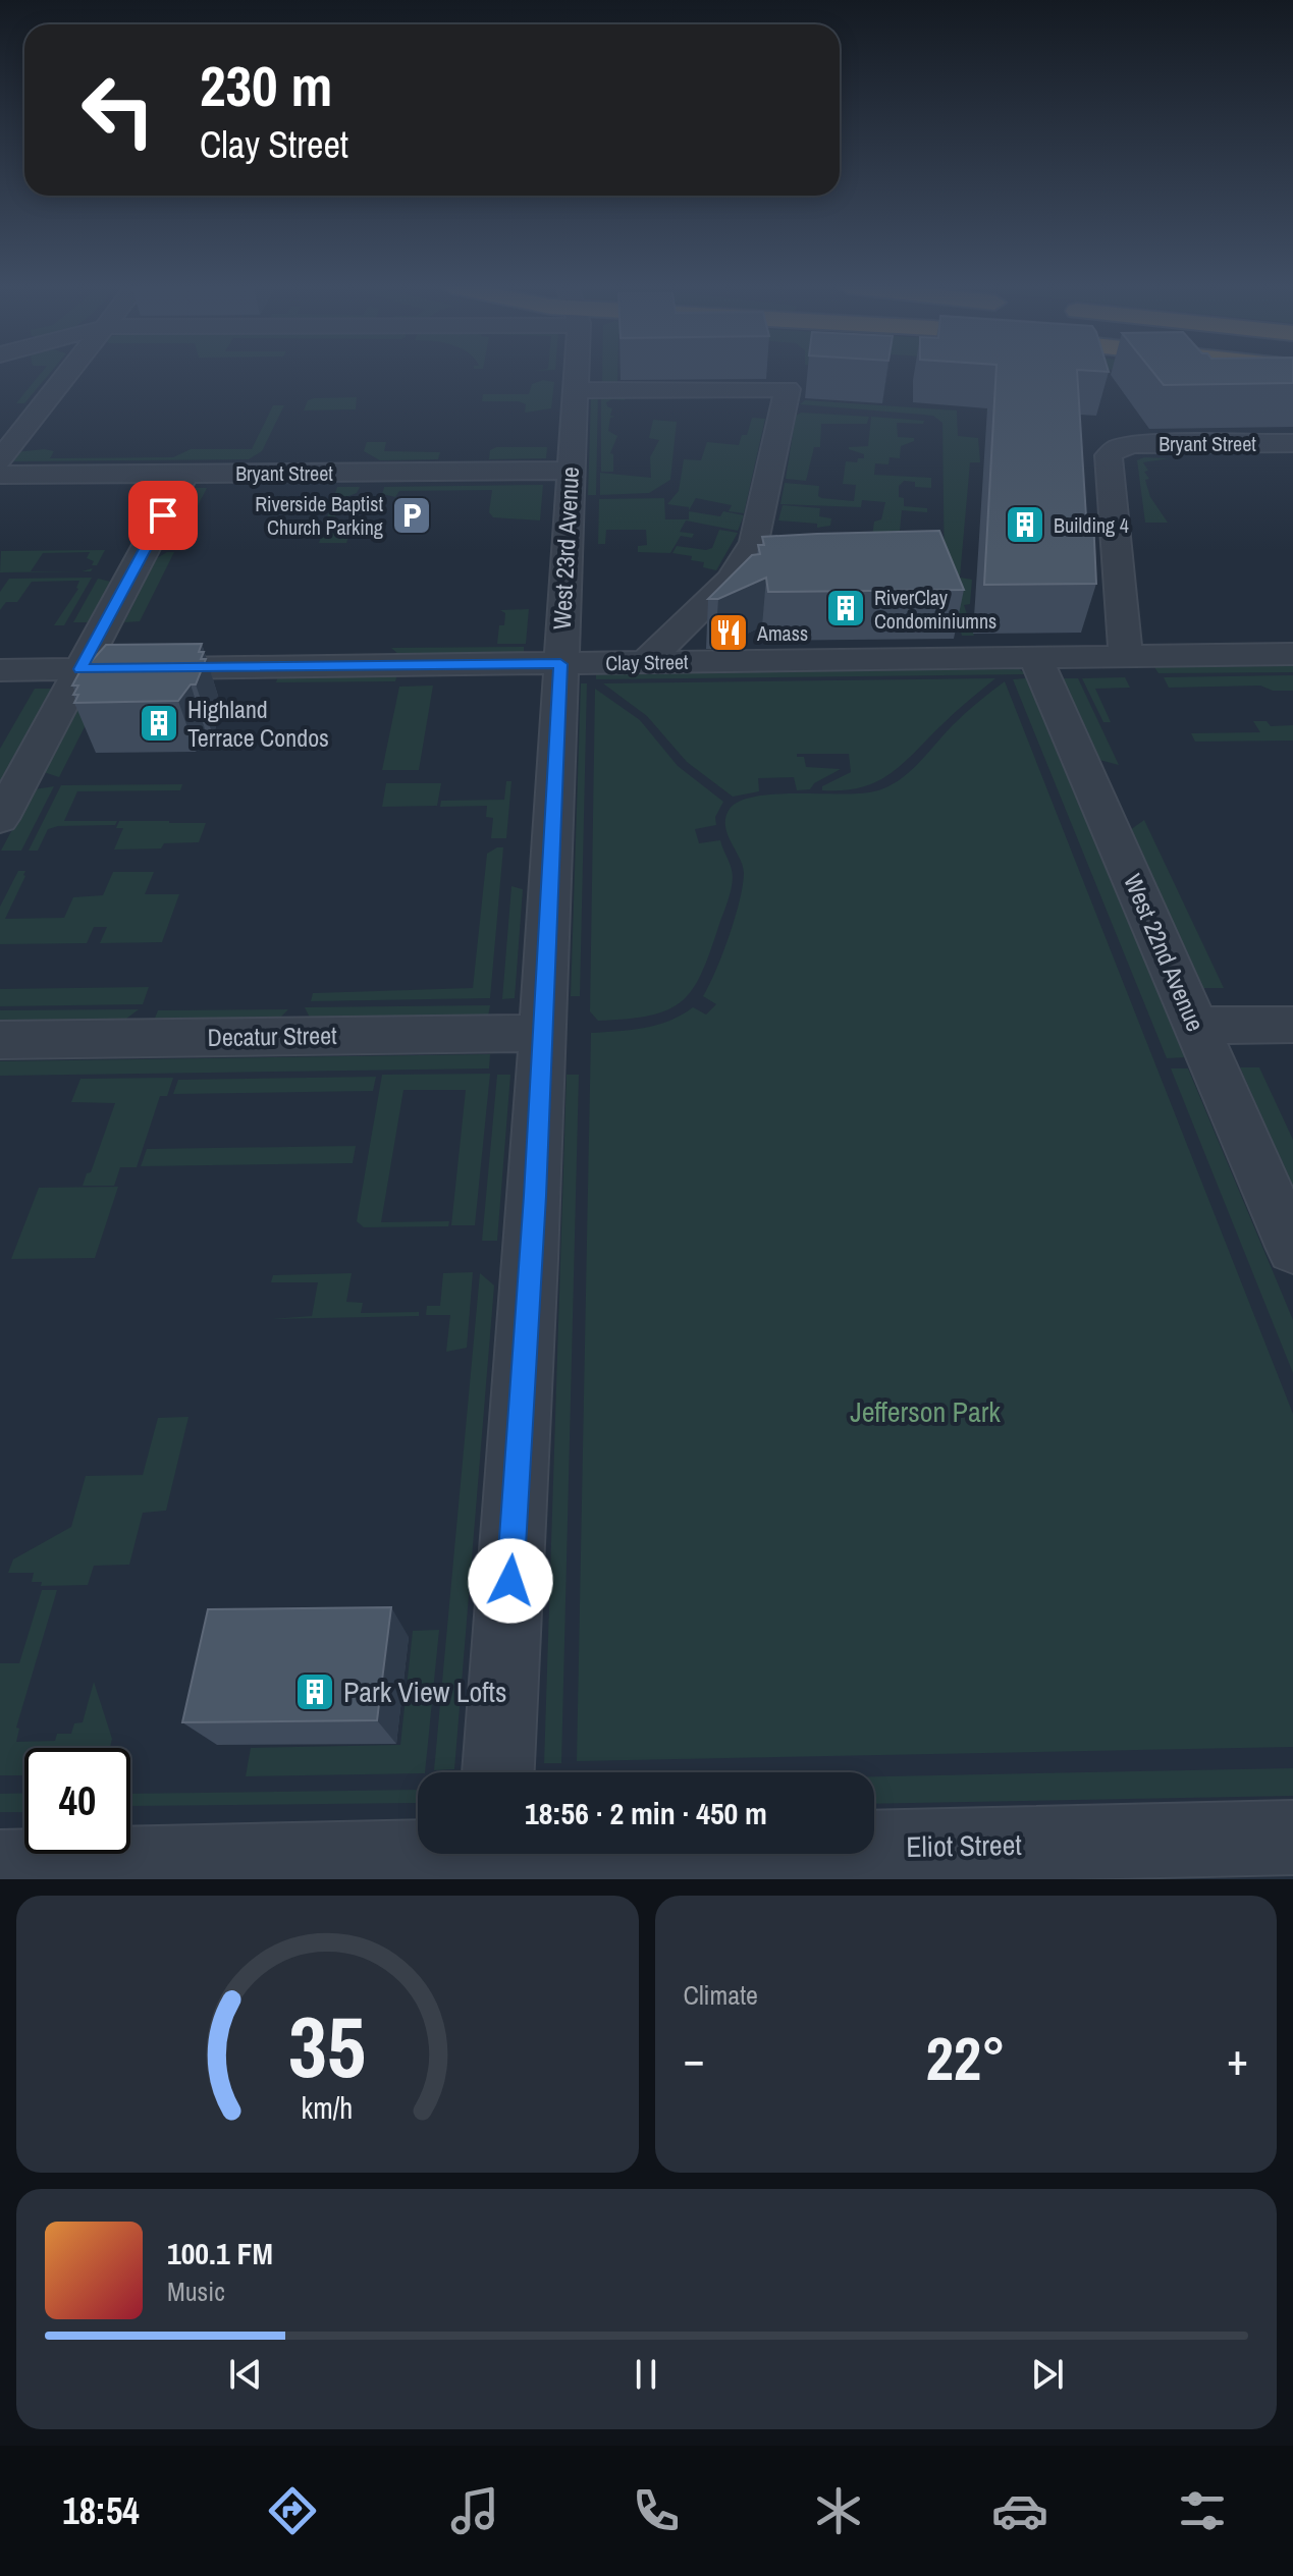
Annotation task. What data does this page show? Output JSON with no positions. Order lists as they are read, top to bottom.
{
  "streets": {
    "street": [
      "Bryant Street",
      "West 23rd Avenue",
      "Clay Street",
      "West 22nd Avenue",
      "Decatur Street",
      "Eliot Street"
    ]
  },
  "crossings": [
    ["Bryant Street", "West 23rd Avenue"],
    ["Bryant Street", "Clay Street"],
    ["West 23rd Avenue", "Clay Street"],
    ["West 23rd Avenue", "Decatur Street"],
    ["Clay Street", "West 22nd Avenue"]
  ],
  "parks": ["Jefferson Park"],
  "places": {
    "parking": ["Riverside Baptist Church Parking"],
    "building": [
      "Building 4",
      "RiverClay Condominiumns",
      "Highland Terrace Condos",
      "Park View Lofts"
    ],
    "restaurant": ["Amass"]
  },
  "page": {
    "turn": ["230 m", "Clay Street"],
    "limit": "40",
    "trip": "18:56 · 2 min · 450 m",
    "tile": "Climate",
    "heat": ["−", "22°", "+"],
    "song": ["100.1 FM", "Music"],
    "tabs": "18:54",
    "gauge": ["35", "km/h"]
  }
}
